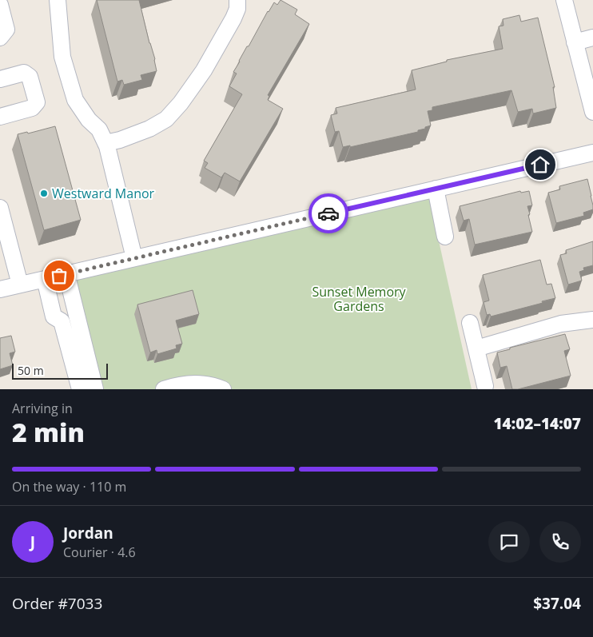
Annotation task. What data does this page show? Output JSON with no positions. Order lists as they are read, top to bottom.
{
  "parks": ["Sunset Memory Gardens"],
  "places": ["Westward Manor"],
  "scale_bar": "50 m",
  "page": {
    "scale": "50 m",
    "heading": ["2 min", "Arriving in", "14:02–14:07"],
    "panel": [
      "Jordan",
      "Courier · 4.6",
      "Order #7033",
      "$37.04"
    ],
    "bar": "On the way · 110 m",
    "round": "J"
  }
}
